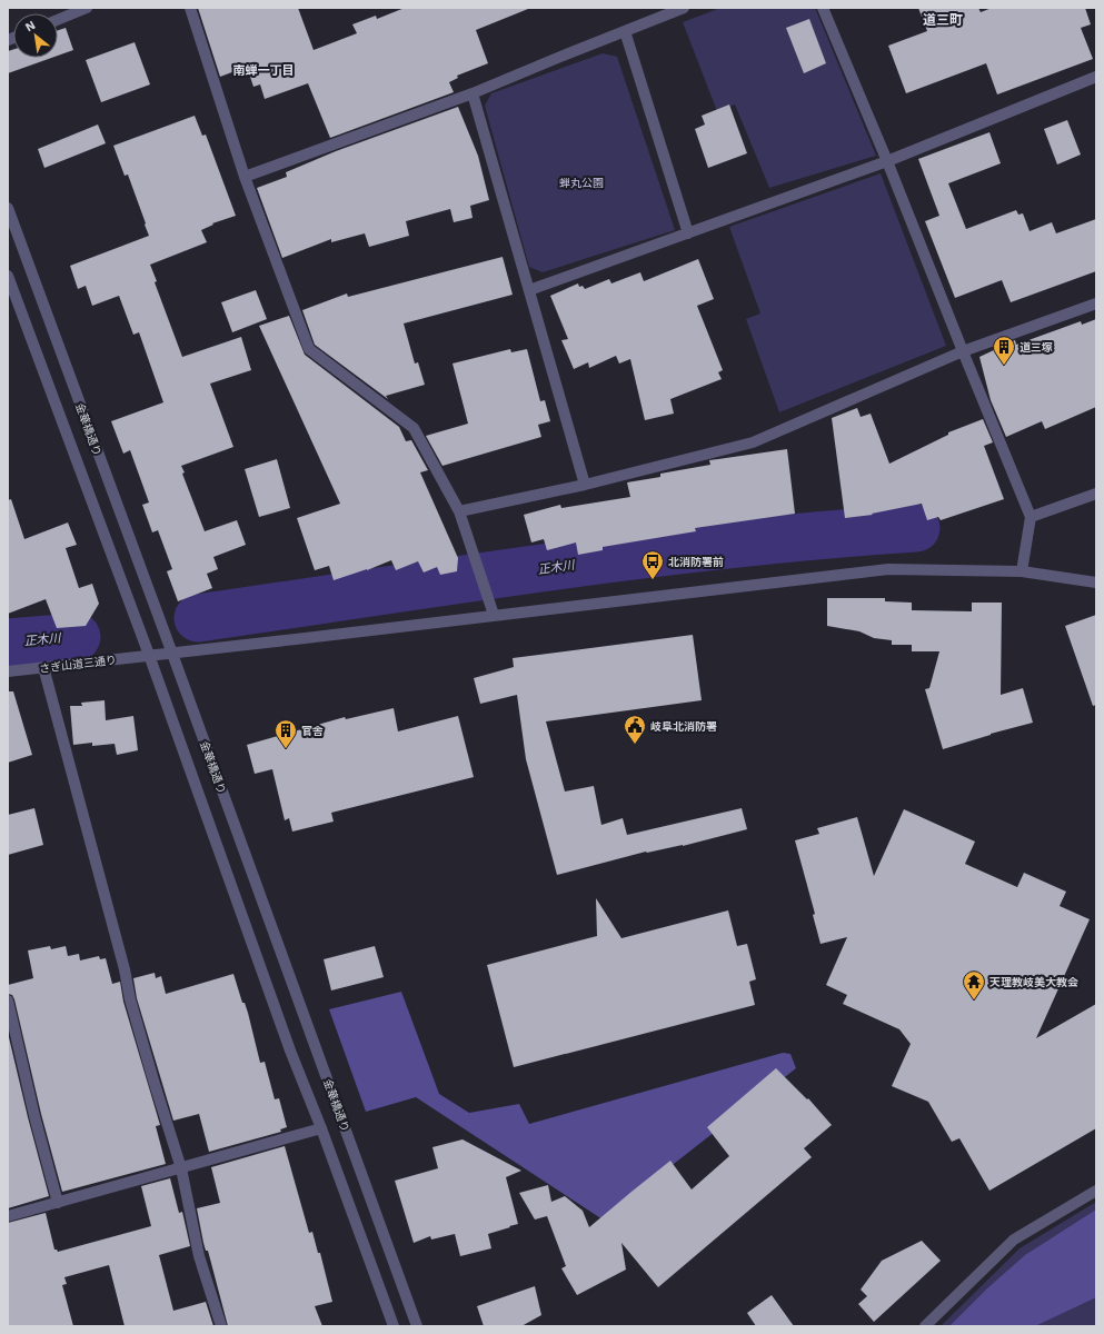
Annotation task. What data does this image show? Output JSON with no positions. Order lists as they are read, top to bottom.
{
  "streets": {
    "street": ["金華橋通り", "さぎ山道三通り"]
  },
  "crossings": [
    ["金華橋通り", "さぎ山道三通り"]
  ],
  "districts": ["道三町", "南蝉一丁目"],
  "water": ["正木川"],
  "parks": ["蝉丸公園"],
  "places": {
    "building": ["道三塚", "官舎"],
    "bus stop": ["北消防署前"],
    "public building": ["岐阜北消防署"],
    "temple": ["天理教岐美大教会"]
  },
  "north": "top left"
}
